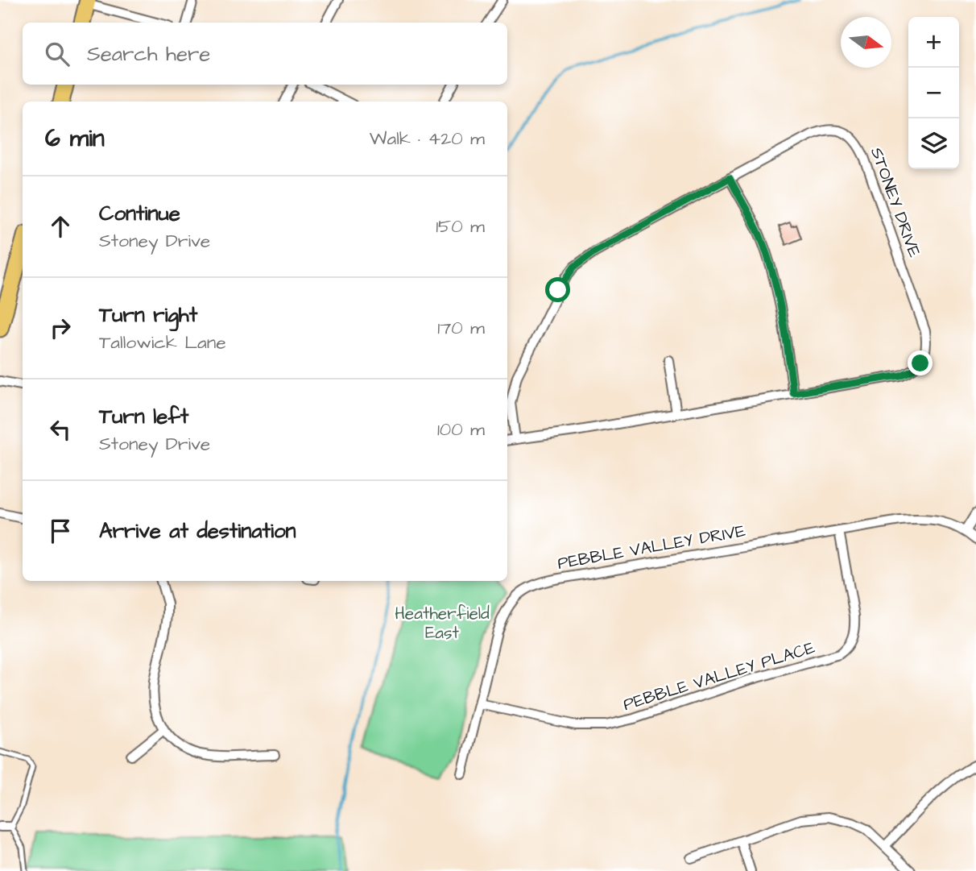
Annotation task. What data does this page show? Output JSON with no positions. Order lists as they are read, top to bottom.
{
  "streets": {
    "street": ["STONEY DRIVE", "PEBBLE VALLEY DRIVE", "PEBBLE VALLEY PLACE"]
  },
  "crossings": [
    ["PEBBLE VALLEY DRIVE", "PEBBLE VALLEY PLACE"]
  ],
  "parks": ["Heatherfield East"],
  "north": "right",
  "page": {
    "map_buttons": ["+", "−"],
    "search": "Search here",
    "heading": ["6 min", "Walk · 420 m"],
    "list": [
      ["Continue", "Stoney Drive", "150 m"],
      ["Turn right", "Tallowick Lane", "170 m"],
      ["Turn left", "Stoney Drive", "100 m"],
      "Arrive at destination"
    ]
  }
}
